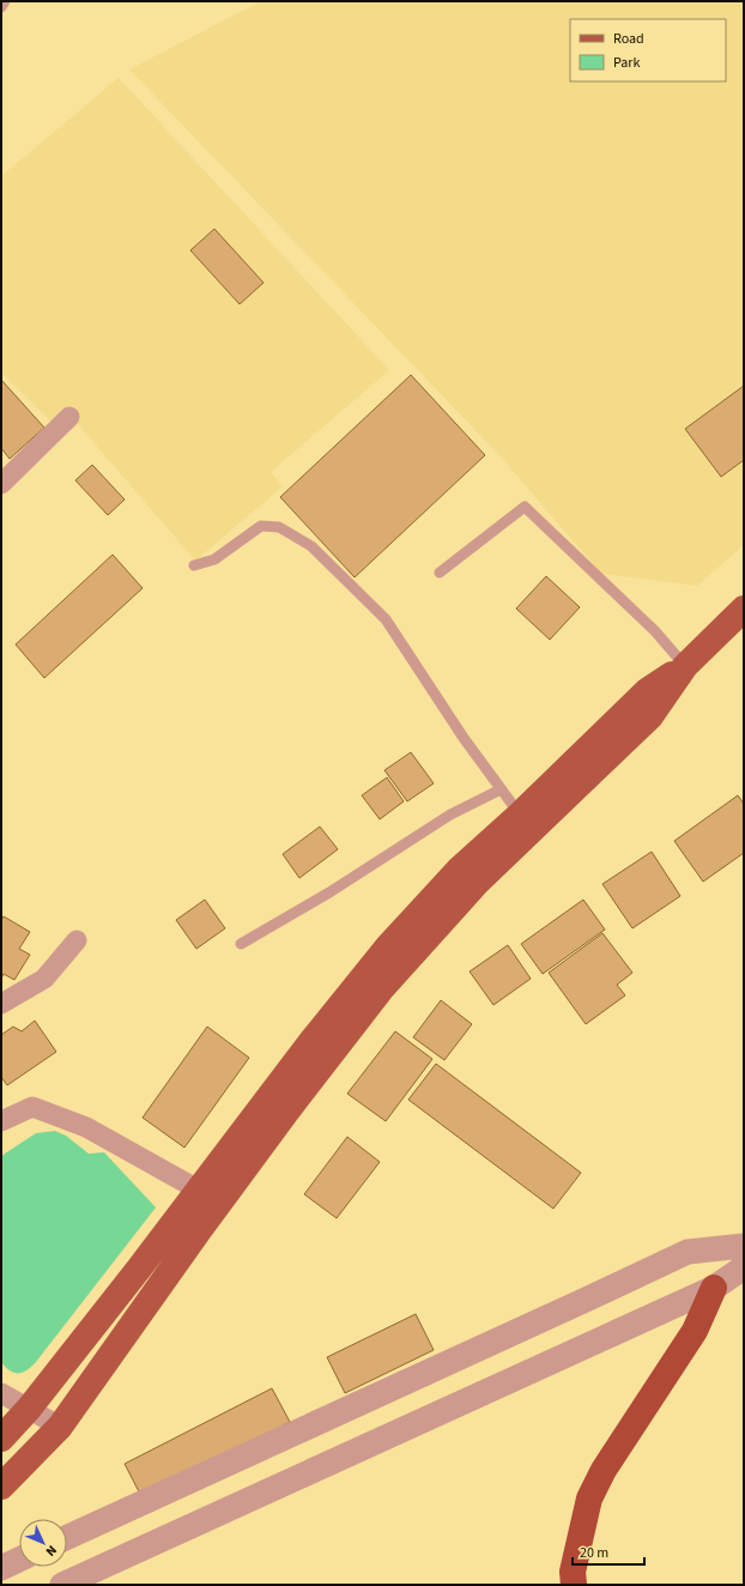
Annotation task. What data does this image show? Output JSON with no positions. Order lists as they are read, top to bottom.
{
  "legend": ["Road", "Park"],
  "scale_bar": "20 m",
  "north": "bottom right"
}
